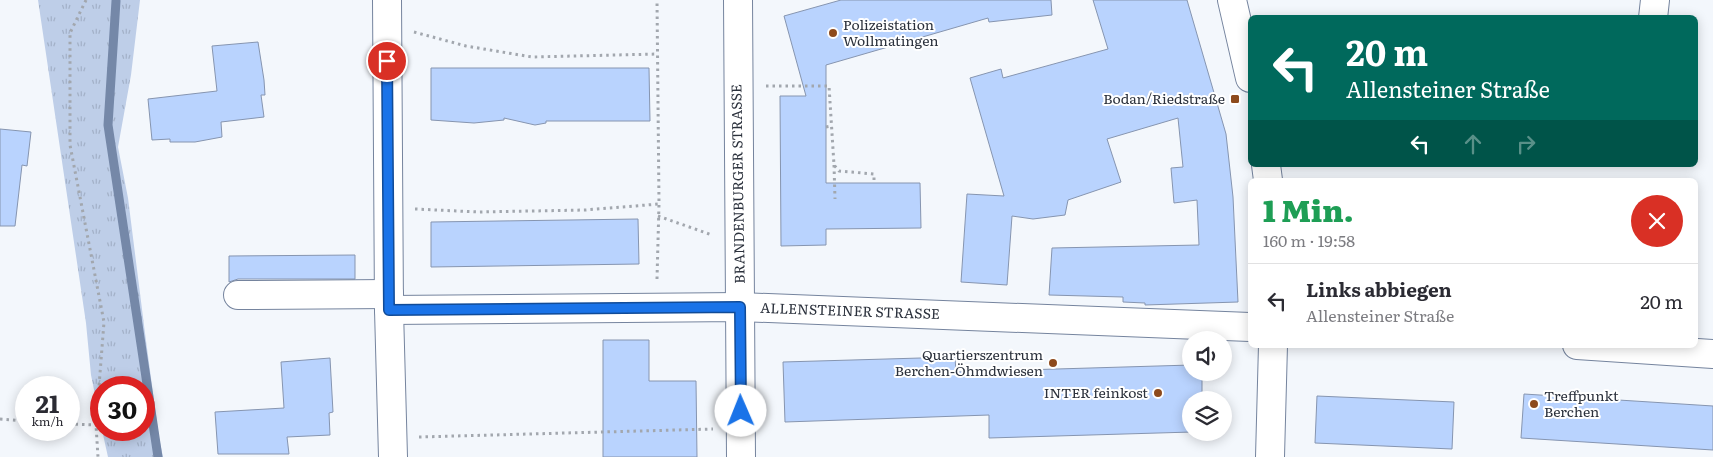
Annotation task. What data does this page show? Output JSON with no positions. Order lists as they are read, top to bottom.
{
  "streets": {
    "street": ["BRANDENBURGER STRASSE", "ALLENSTEINER STRASSE"]
  },
  "crossings": [
    ["BRANDENBURGER STRASSE", "ALLENSTEINER STRASSE"]
  ],
  "places": {
    "other": [
      "Polizeistation Wollmatingen",
      "Quartierszentrum Berchen-Öhmdwiesen",
      "INTER feinkost",
      "Treffpunkt Berchen"
    ],
    "transit": ["Bodan/Riedstraße"]
  },
  "page": {
    "turn": ["20 m", "Allensteiner Straße"],
    "heading": ["1 Min.", "160 m · 19:58"],
    "list": [
      {
        "name": "Links abbiegen",
        "note": "Allensteiner Straße",
        "value": "20 m"
      }
    ],
    "speed": "21 km/h",
    "limit": "30"
  }
}
